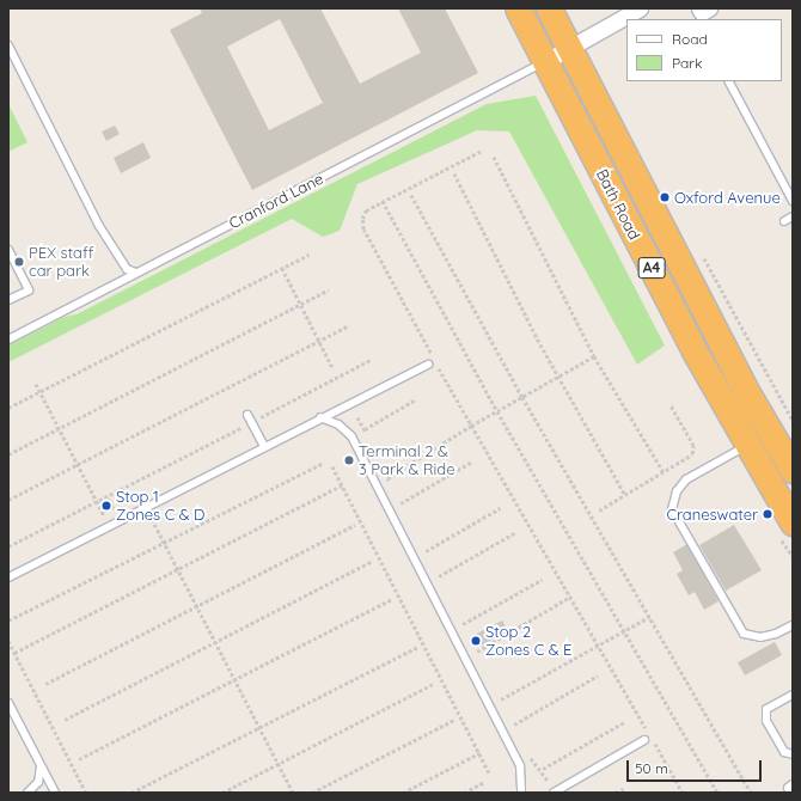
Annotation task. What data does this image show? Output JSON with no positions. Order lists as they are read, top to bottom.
{
  "streets": {
    "highway": ["Bath Road", "A4"],
    "lane": ["Cranford Lane"]
  },
  "crossings": [
    ["Cranford Lane", "Bath Road"]
  ],
  "places": [
    "Oxford Avenue",
    "PEX staff car park",
    "Terminal 2 & 3 Park & Ride",
    "Stop 1 Zones C & D",
    "Craneswater",
    "Stop 2 Zones C & E"
  ],
  "legend": ["Road", "Park"],
  "scale_bar": "50 m"
}
